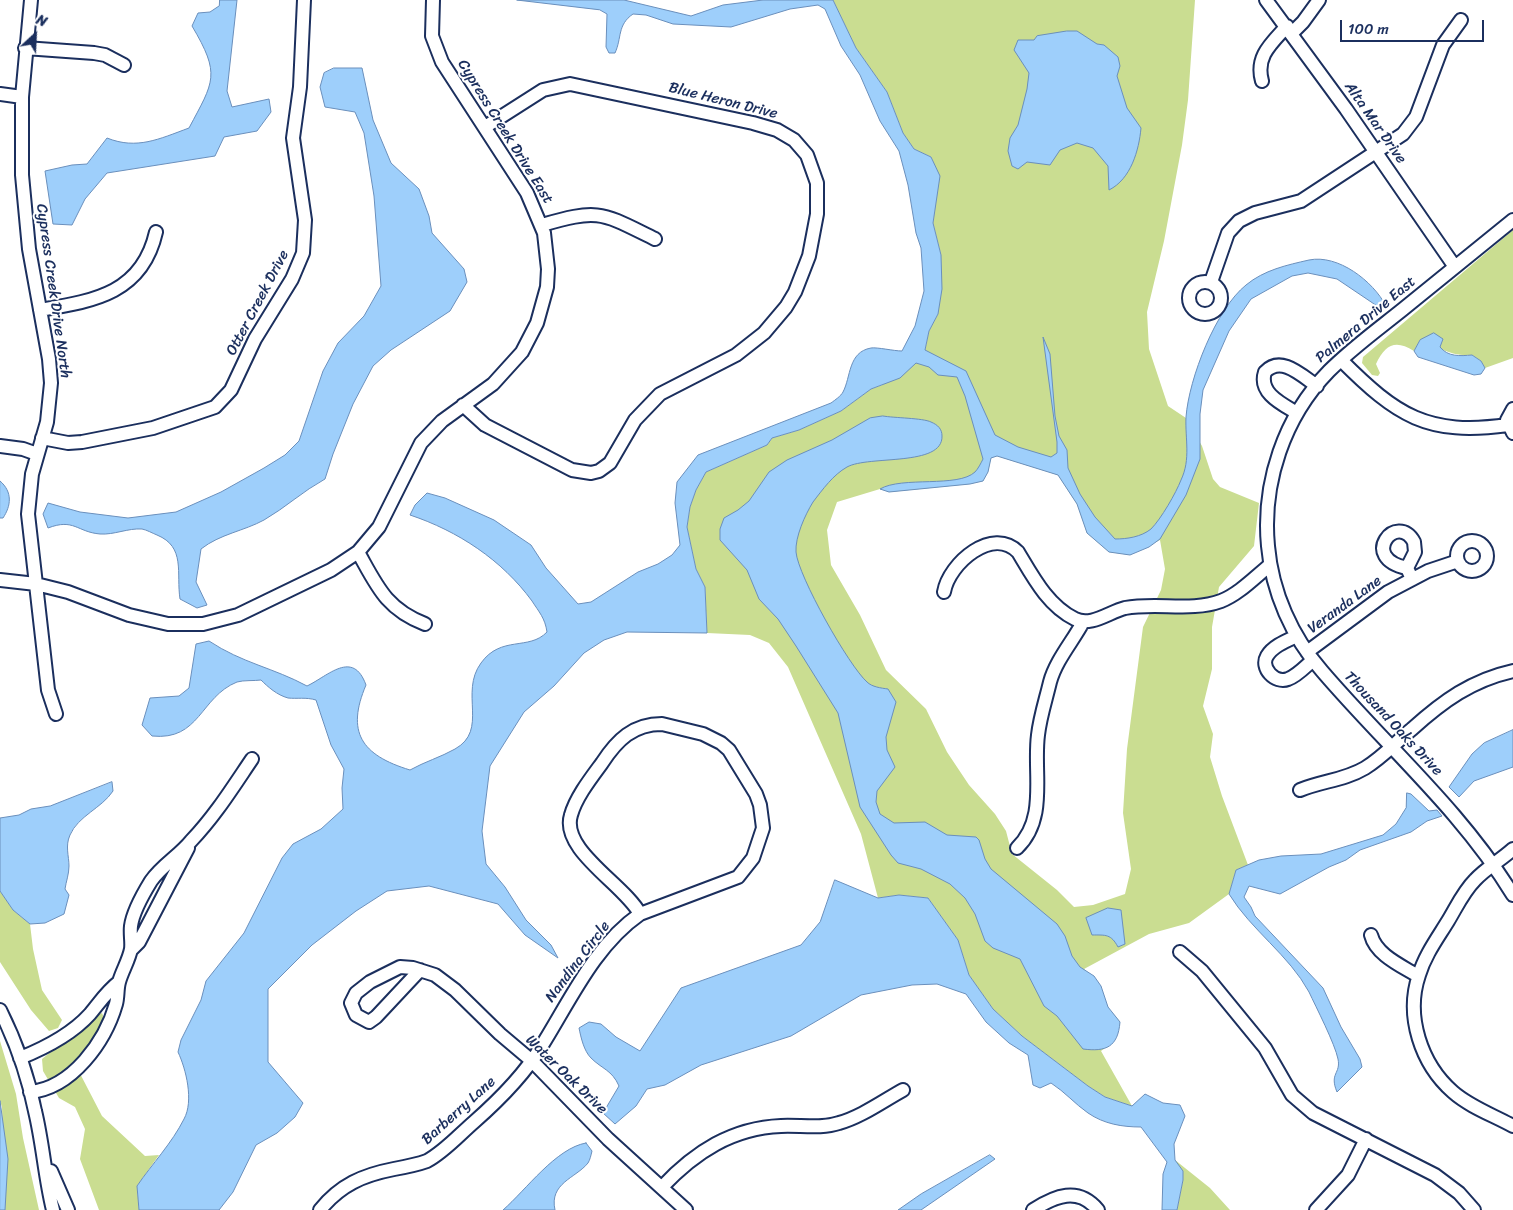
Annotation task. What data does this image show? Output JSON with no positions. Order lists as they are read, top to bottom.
{
  "streets": {
    "street": [
      "Blue Heron Drive",
      "Alta Mar Drive",
      "Cypress Creek Drive East",
      "Cypress Creek Drive North",
      "Otter Creek Drive",
      "Palmera Drive East",
      "Veranda Lane",
      "Thousand Oaks Drive",
      "Nandina Circle",
      "Water Oak Drive",
      "Barberry Lane"
    ]
  },
  "crossings": [
    ["Blue Heron Drive", "Cypress Creek Drive East"],
    ["Alta Mar Drive", "Palmera Drive East"],
    ["Cypress Creek Drive East", "Cypress Creek Drive North"],
    ["Cypress Creek Drive North", "Otter Creek Drive"],
    ["Palmera Drive East", "Thousand Oaks Drive"],
    ["Veranda Lane", "Thousand Oaks Drive"],
    ["Nandina Circle", "Water Oak Drive"],
    ["Nandina Circle", "Barberry Lane"],
    ["Water Oak Drive", "Barberry Lane"]
  ],
  "scale_bar": "100 m",
  "north": "top right"
}
